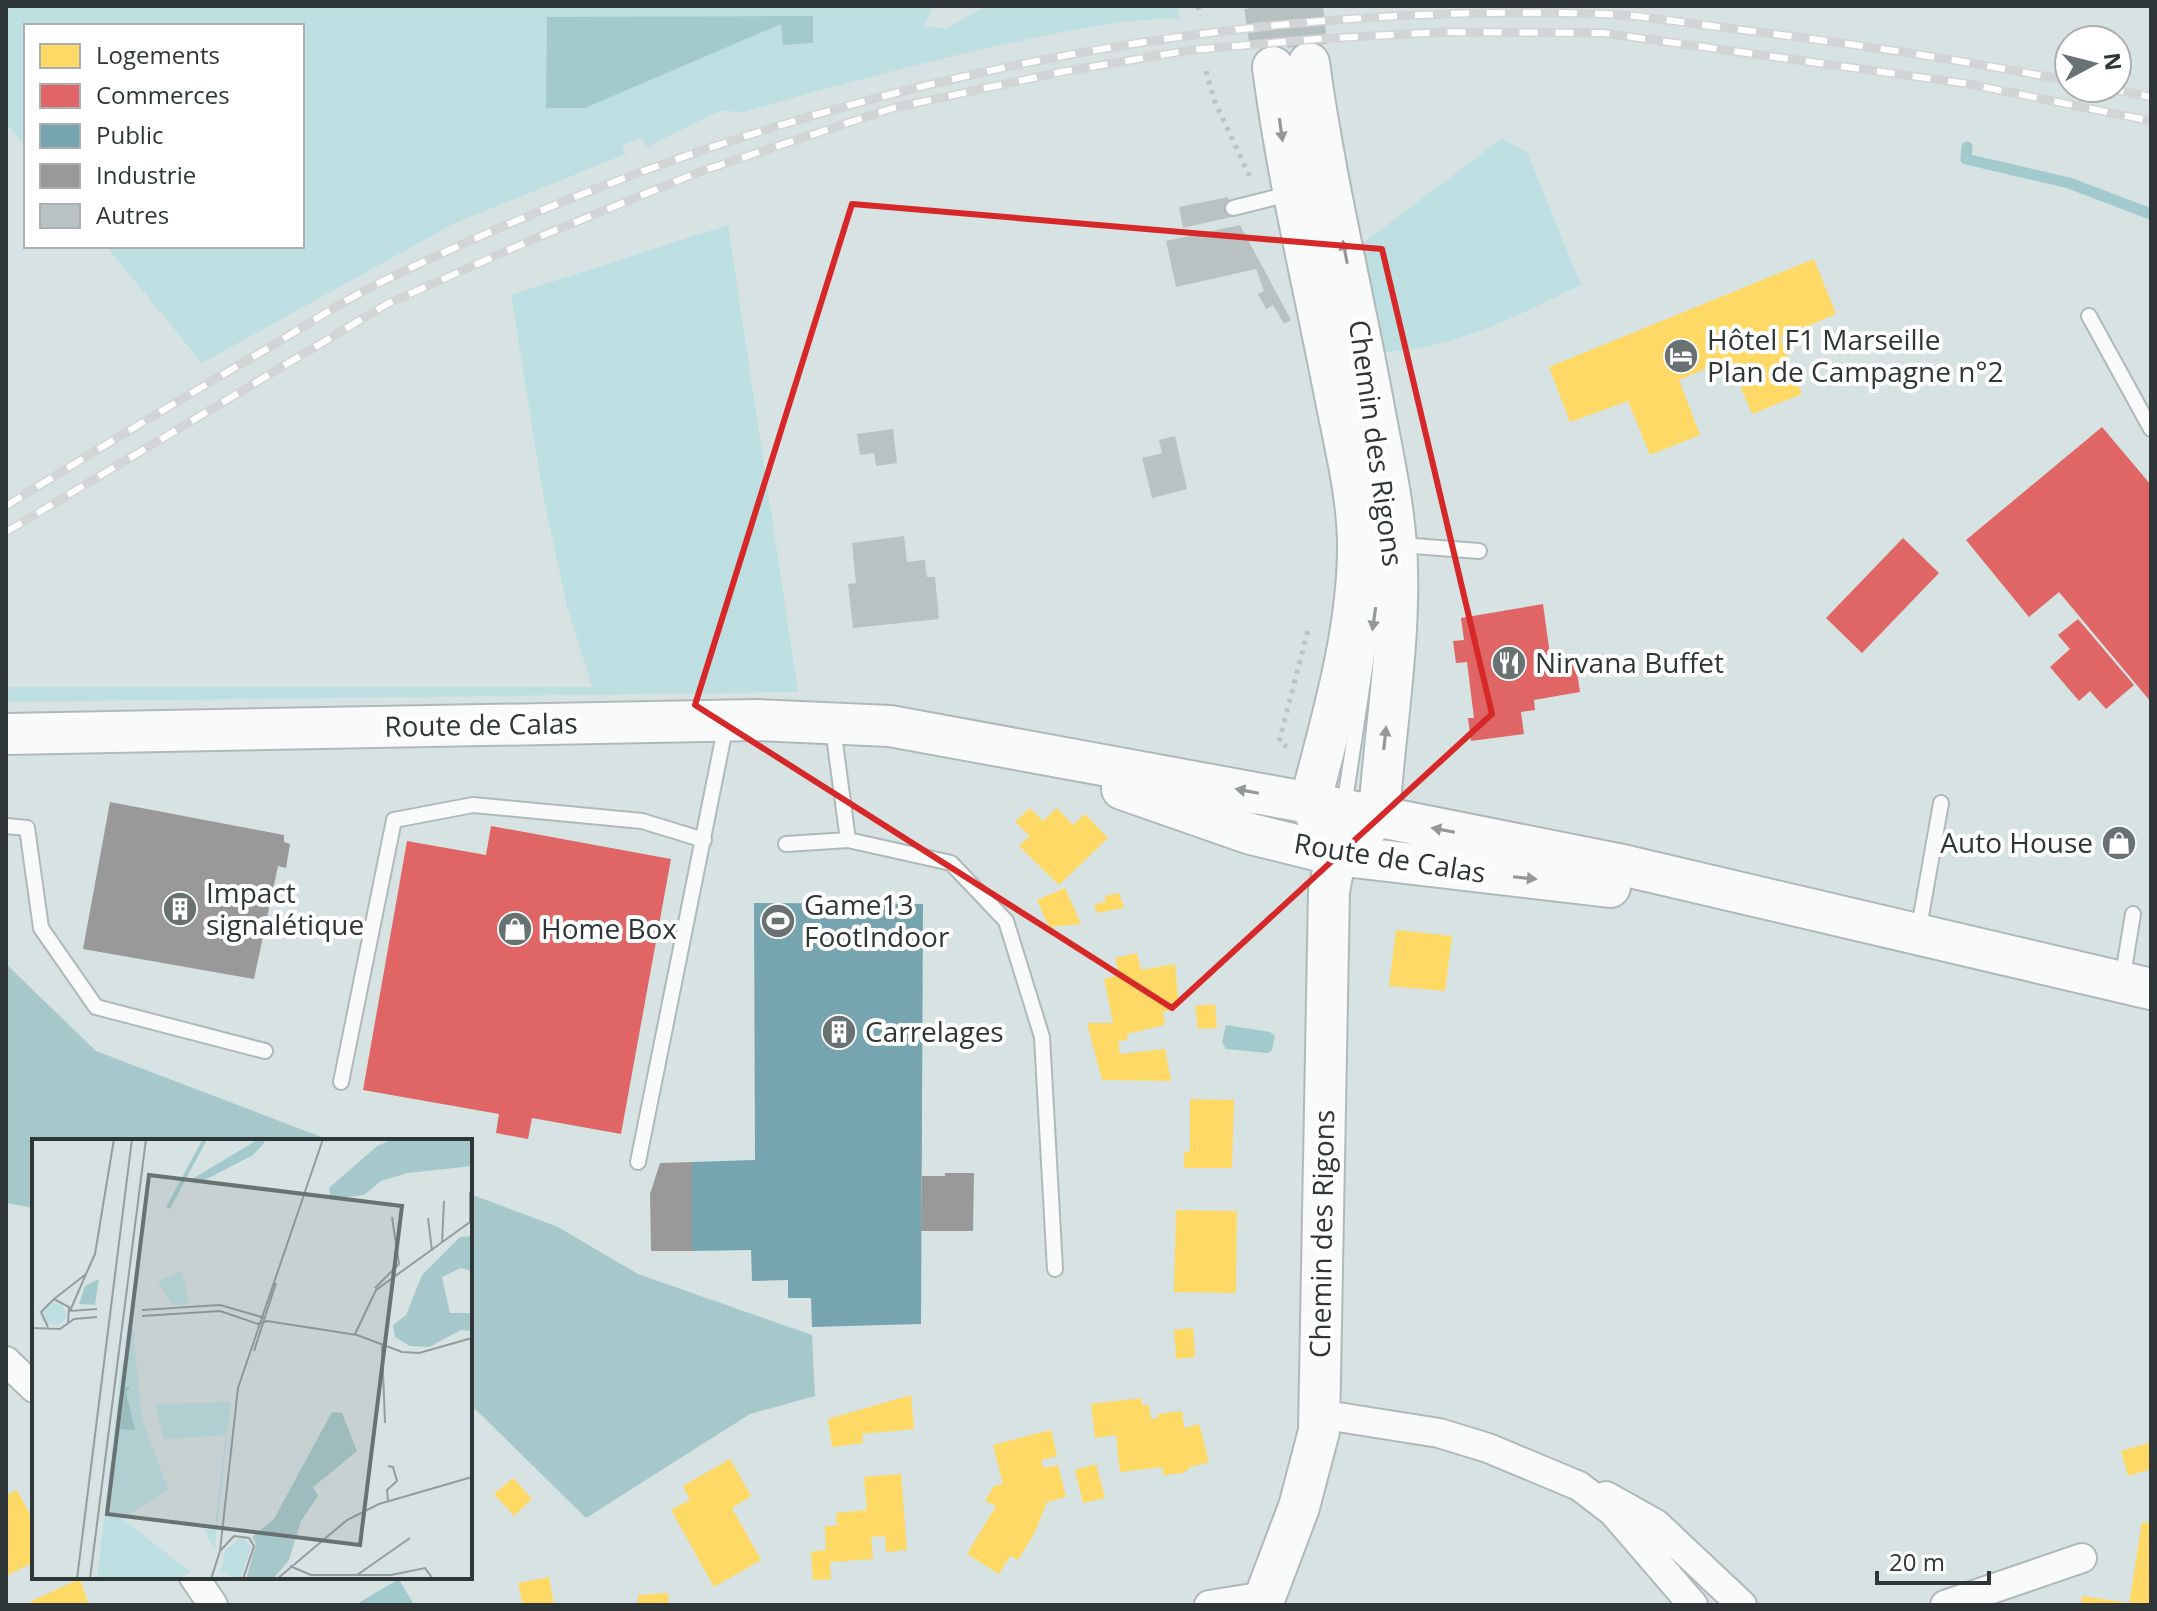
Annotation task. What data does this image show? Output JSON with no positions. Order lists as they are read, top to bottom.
{
  "streets": {
    "main road": ["Chemin des Rigons", "Route de Calas"]
  },
  "crossings": [
    ["Chemin des Rigons", "Route de Calas"]
  ],
  "places": {
    "hotel": ["Hôtel F1 Marseille Plan de Campagne n°2"],
    "restaurant": ["Nirvana Buffet"],
    "shop": ["Auto House", "Home Box"],
    "building": ["Impact signalétique", "Carrelages"],
    "sports": ["Game13 FootIndoor"]
  },
  "legend": [
    "Logements",
    "Commerces",
    "Public",
    "Industrie",
    "Autres"
  ],
  "scale_bar": "20 m",
  "north": "right"
}
